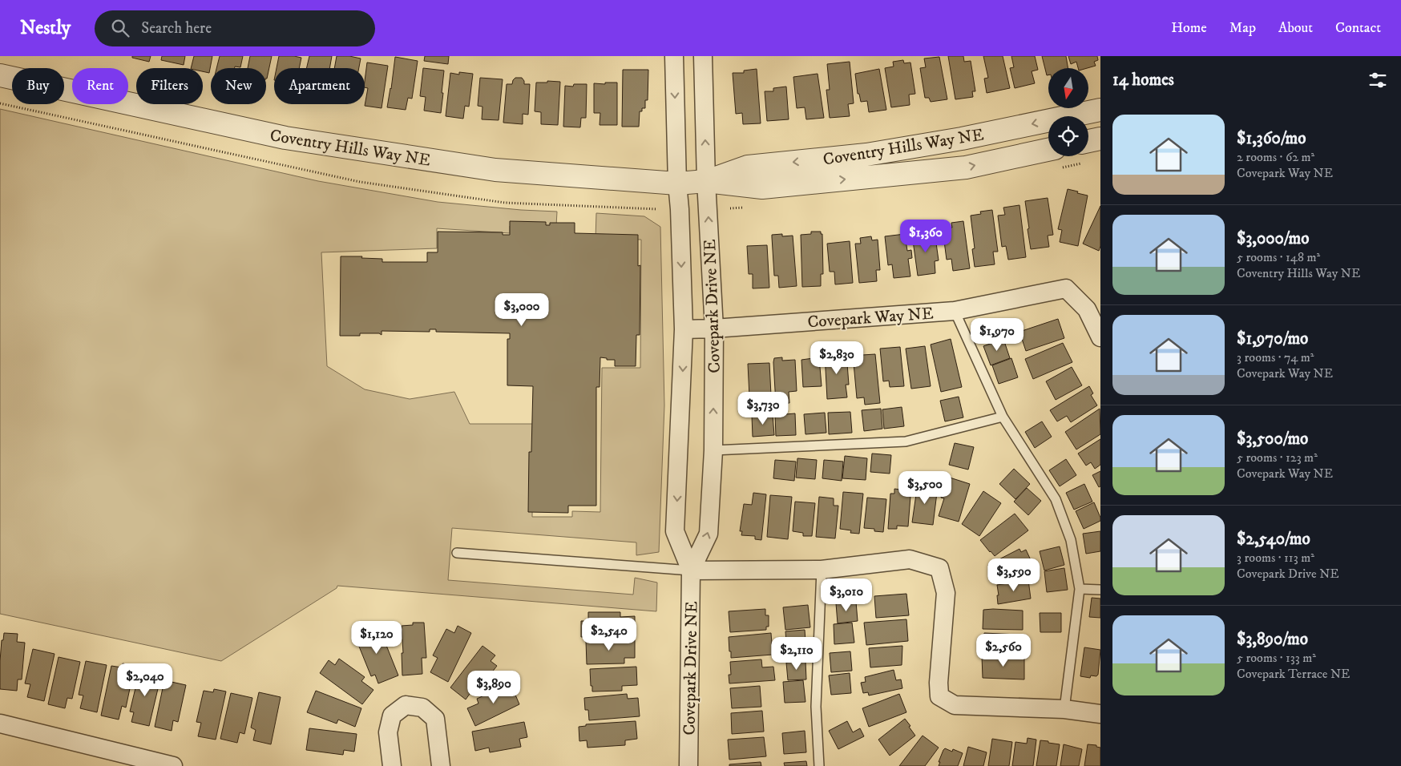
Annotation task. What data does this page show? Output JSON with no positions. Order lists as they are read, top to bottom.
{
  "streets": {
    "street": ["Coventry Hills Way NE", "Covepark Drive NE", "Covepark Way NE"]
  },
  "crossings": [
    ["Coventry Hills Way NE", "Covepark Drive NE"],
    ["Covepark Drive NE", "Covepark Way NE"]
  ],
  "north": "bottom",
  "page": {
    "header": "Nestly",
    "search": "Search here",
    "nav": [
      "Home",
      "Map",
      "About",
      "Contact"
    ],
    "heading": "14 homes",
    "chip": [
      "Buy",
      "Rent",
      "Filters",
      "New",
      "Apartment"
    ],
    "list": [
      {
        "name": "$1,360/mo",
        "note": "2 rooms · 62 m² · Covepark Way NE"
      },
      {
        "name": "$3,000/mo",
        "note": "5 rooms · 148 m² · Coventry Hills Way NE"
      },
      {
        "name": "$1,970/mo",
        "note": "3 rooms · 74 m² · Covepark Way NE"
      },
      {
        "name": "$3,500/mo",
        "note": "5 rooms · 123 m² · Covepark Way NE"
      },
      {
        "name": "$2,540/mo",
        "note": "3 rooms · 113 m² · Covepark Drive NE"
      },
      {
        "name": "$3,890/mo",
        "note": "5 rooms · 133 m² · Covepark Terrace NE"
      }
    ],
    "price": [
      "$1,360",
      "$3,000",
      "$1,970",
      "$2,830",
      "$3,730",
      "$3,500",
      "$3,590",
      "$3,010",
      "$2,540",
      "$1,120",
      "$2,560",
      "$2,110",
      "$2,040",
      "$3,890"
    ]
  }
}
